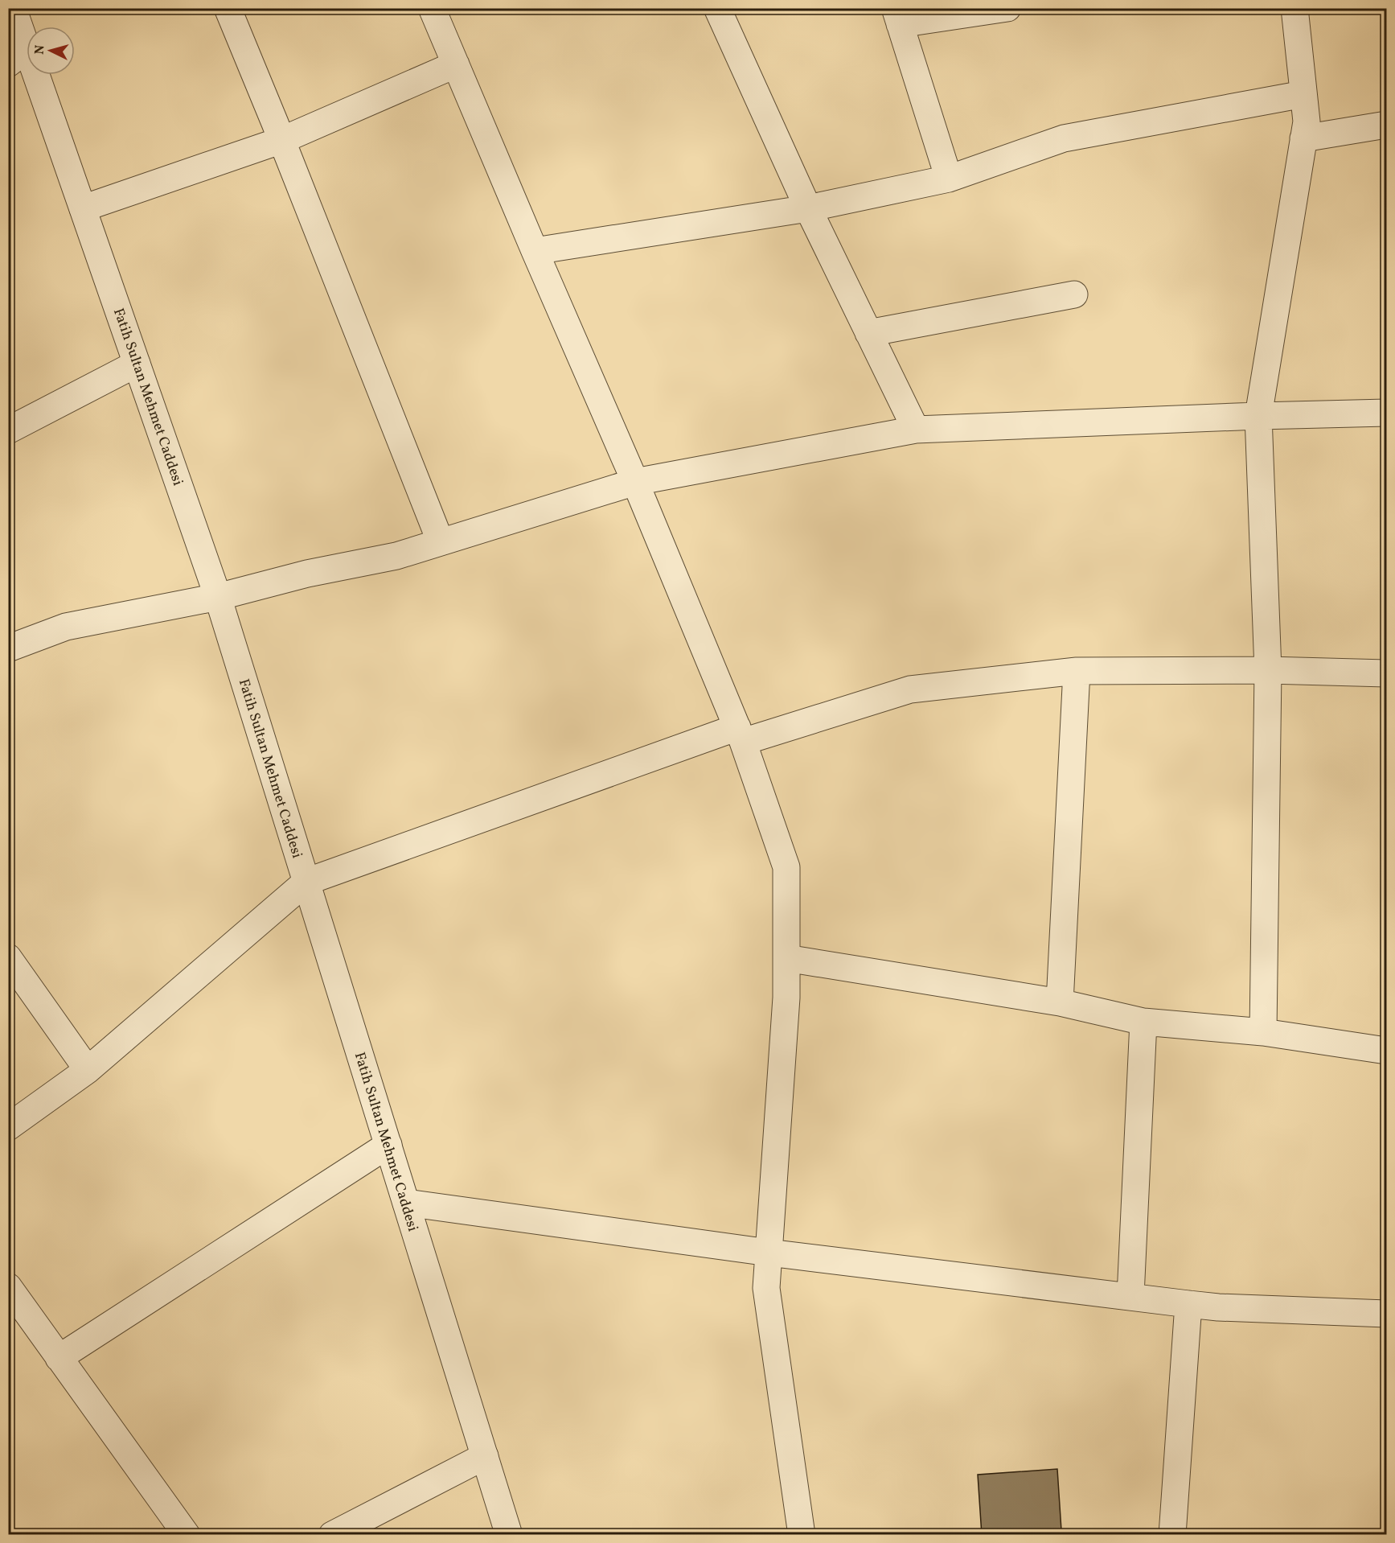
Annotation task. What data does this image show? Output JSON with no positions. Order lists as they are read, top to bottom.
{
  "streets": {
    "street": ["Fatih Sultan Mehmet Caddesi"]
  },
  "north": "left"
}
